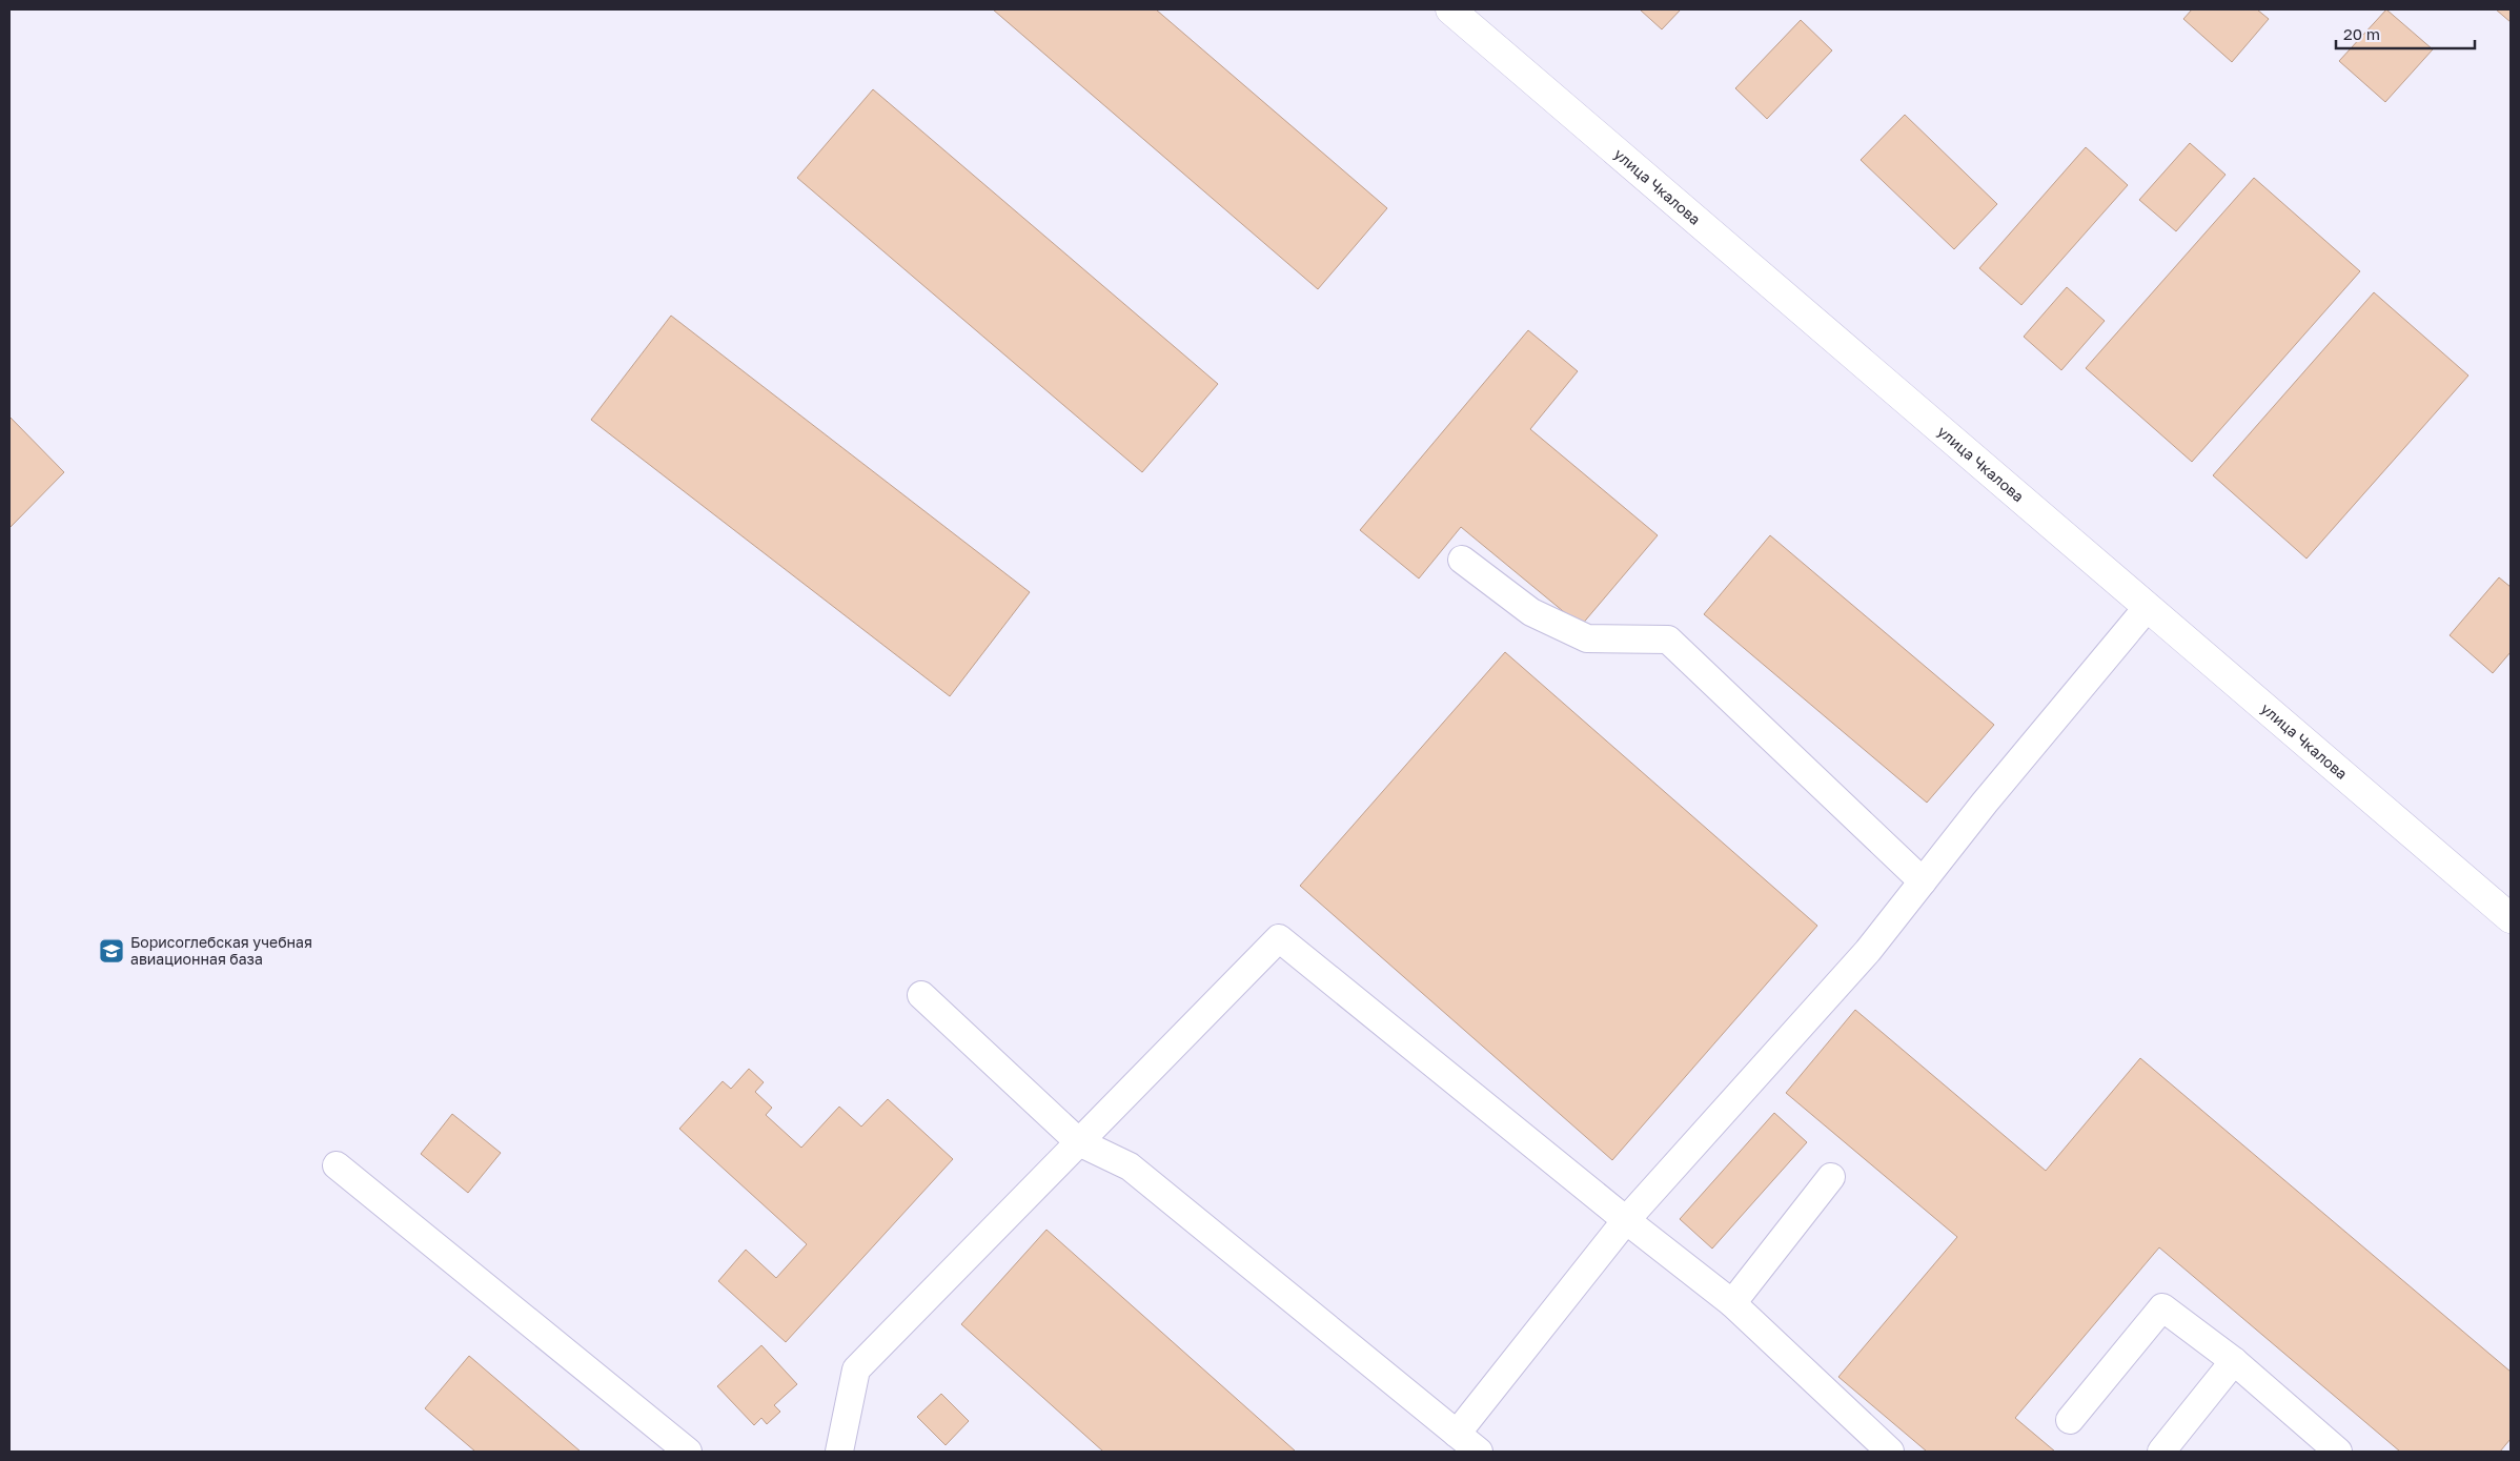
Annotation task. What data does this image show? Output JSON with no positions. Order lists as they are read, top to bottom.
{
  "streets": {
    "street": ["улица Чкалова"]
  },
  "places": {
    "school or university": ["Борисоглебская учебная авиационная база"]
  },
  "scale_bar": "20 m"
}
